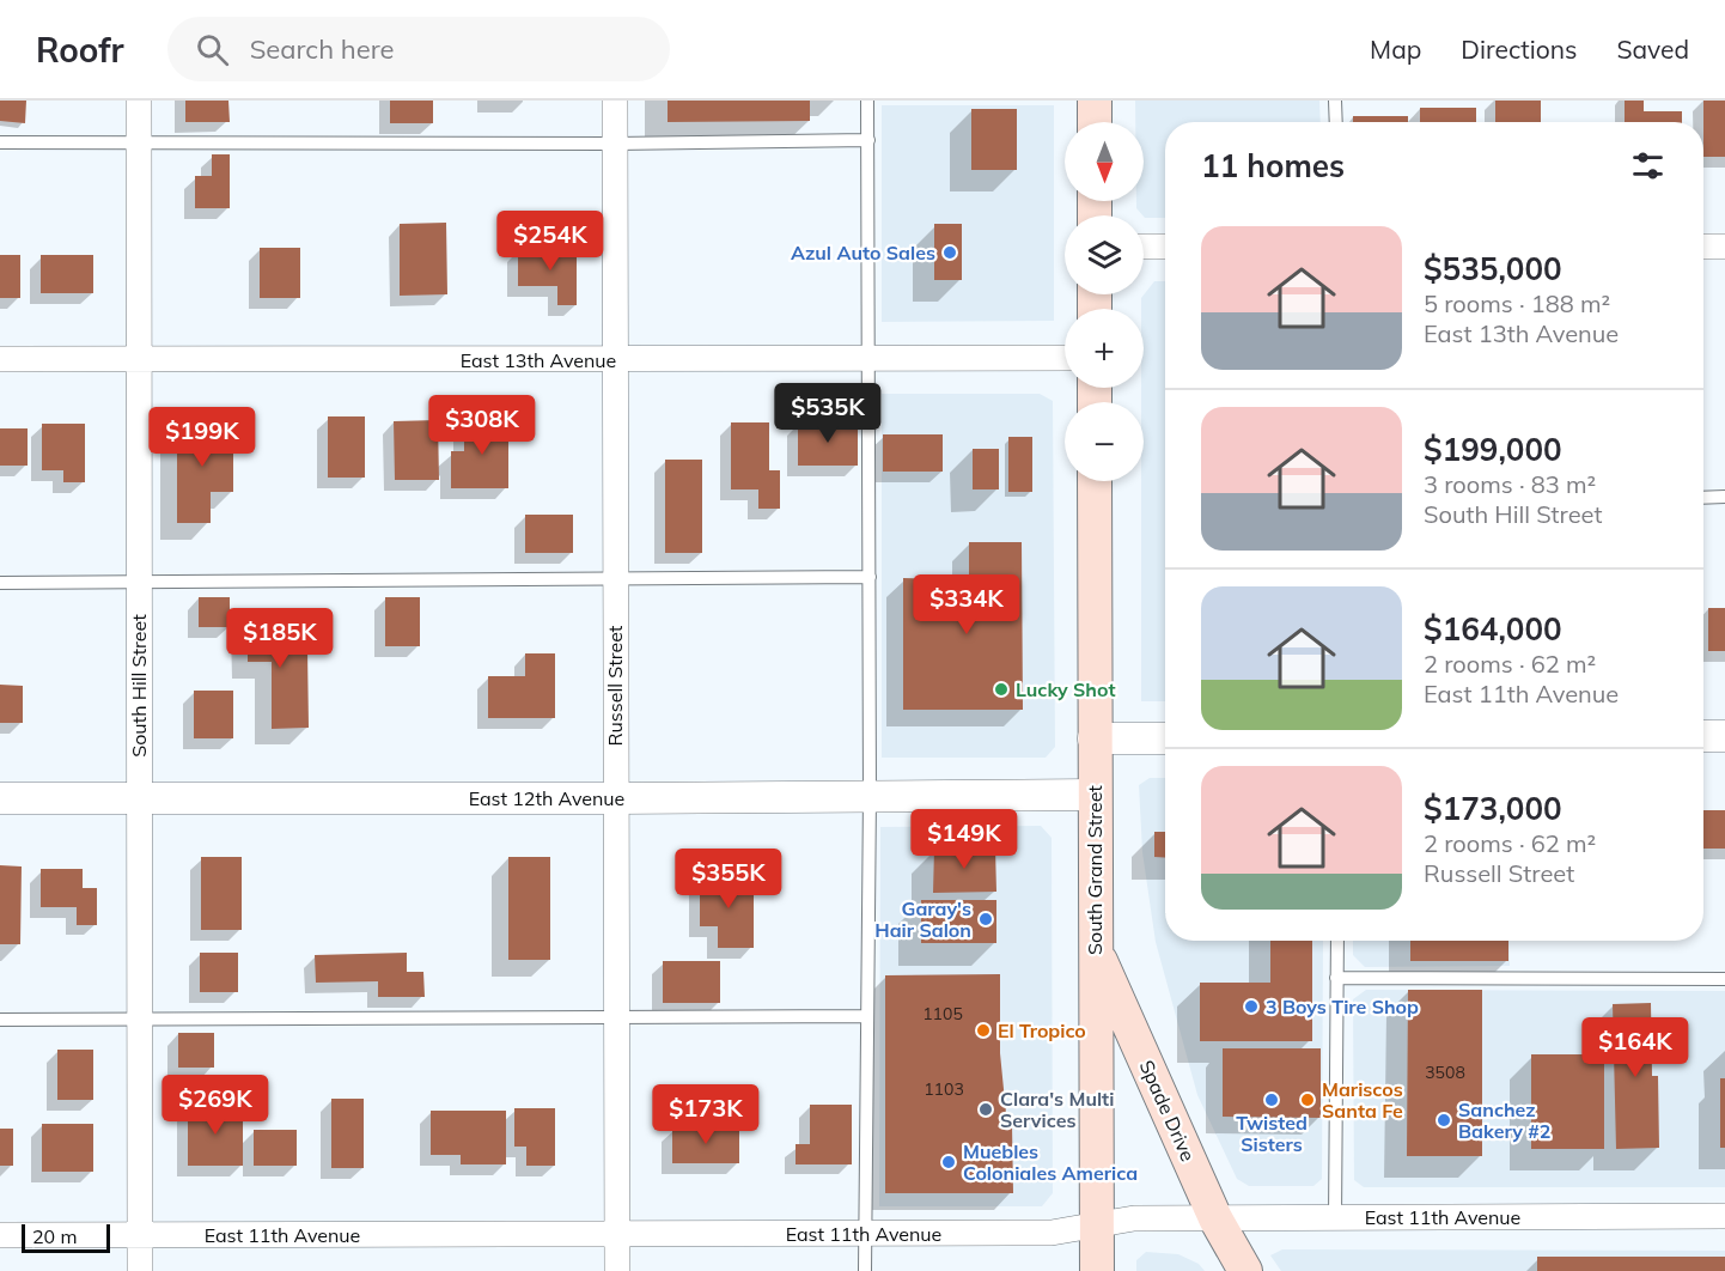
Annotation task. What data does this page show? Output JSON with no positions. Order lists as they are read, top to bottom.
{
  "streets": {
    "main road": ["South Grand Street", "Spade Drive"],
    "street": [
      "East 13th Avenue",
      "South Hill Street",
      "Russell Street",
      "East 12th Avenue",
      "East 11th Avenue"
    ]
  },
  "crossings": [
    ["East 13th Avenue", "South Hill Street"],
    ["East 13th Avenue", "Russell Street"],
    ["South Hill Street", "East 12th Avenue"],
    ["South Hill Street", "East 11th Avenue"],
    ["Russell Street", "East 12th Avenue"],
    ["Russell Street", "East 11th Avenue"],
    ["East 12th Avenue", "South Grand Street"],
    ["South Grand Street", "Spade Drive"],
    ["South Grand Street", "East 11th Avenue"],
    ["Spade Drive", "East 11th Avenue"]
  ],
  "places": [
    "Azul Auto Sales",
    "Lucky Shot",
    "Garay's Hair Salon",
    "3 Boys Tire Shop",
    "El Tropico",
    "Twisted Sisters",
    "Mariscos Santa Fe",
    "Clara's Multi Services",
    "Sanchez Bakery #2",
    "Muebles Coloniales America"
  ],
  "house_numbers": ["1105", "3508", "1103"],
  "scale_bar": "20 m",
  "north": "bottom",
  "page": {
    "header": "Roofr",
    "search": "Search here",
    "nav": ["Map", "Directions", "Saved"],
    "map_buttons": ["+", "−"],
    "heading": "11 homes",
    "list": [
      {
        "name": "$535,000",
        "note": "5 rooms · 188 m² · East 13th Avenue"
      },
      {
        "name": "$199,000",
        "note": "3 rooms · 83 m² · South Hill Street"
      },
      {
        "name": "$164,000",
        "note": "2 rooms · 62 m² · East 11th Avenue"
      },
      {
        "name": "$173,000",
        "note": "2 rooms · 62 m² · Russell Street"
      }
    ],
    "price": [
      "$254K",
      "$535K",
      "$308K",
      "$199K",
      "$334K",
      "$185K",
      "$149K",
      "$355K",
      "$164K",
      "$269K",
      "$173K"
    ],
    "scale": "20 m"
  }
}
